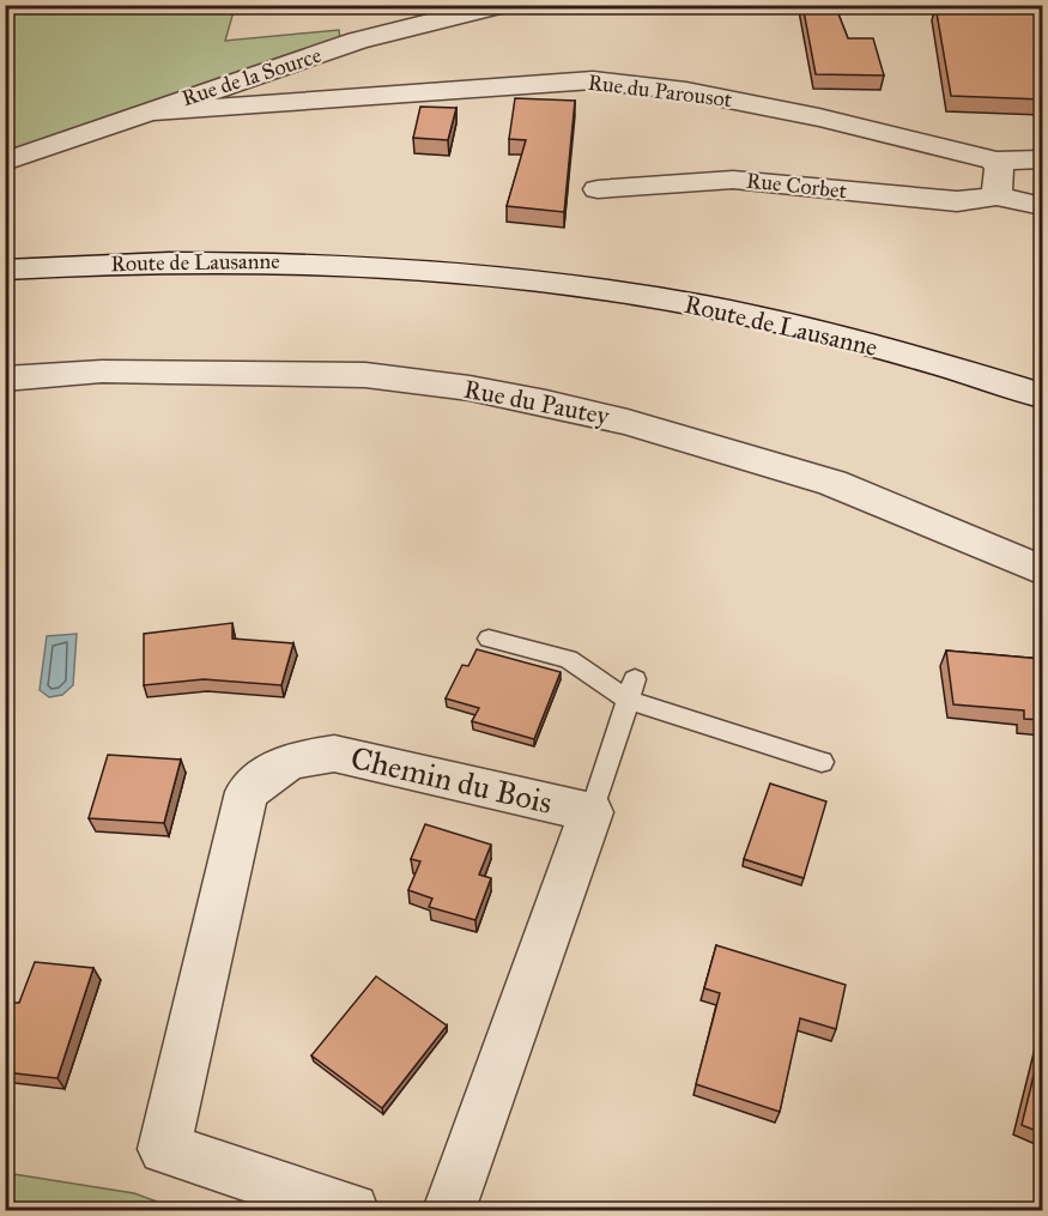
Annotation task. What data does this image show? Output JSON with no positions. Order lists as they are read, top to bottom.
{
  "streets": {
    "street": [
      "Rue de la Source",
      "Rue du Parousot",
      "Rue Corbet",
      "Route de Lausanne",
      "Rue du Pautey",
      "Chemin du Bois"
    ]
  },
  "crossings": [
    ["Rue de la Source", "Rue du Parousot"]
  ]
}
